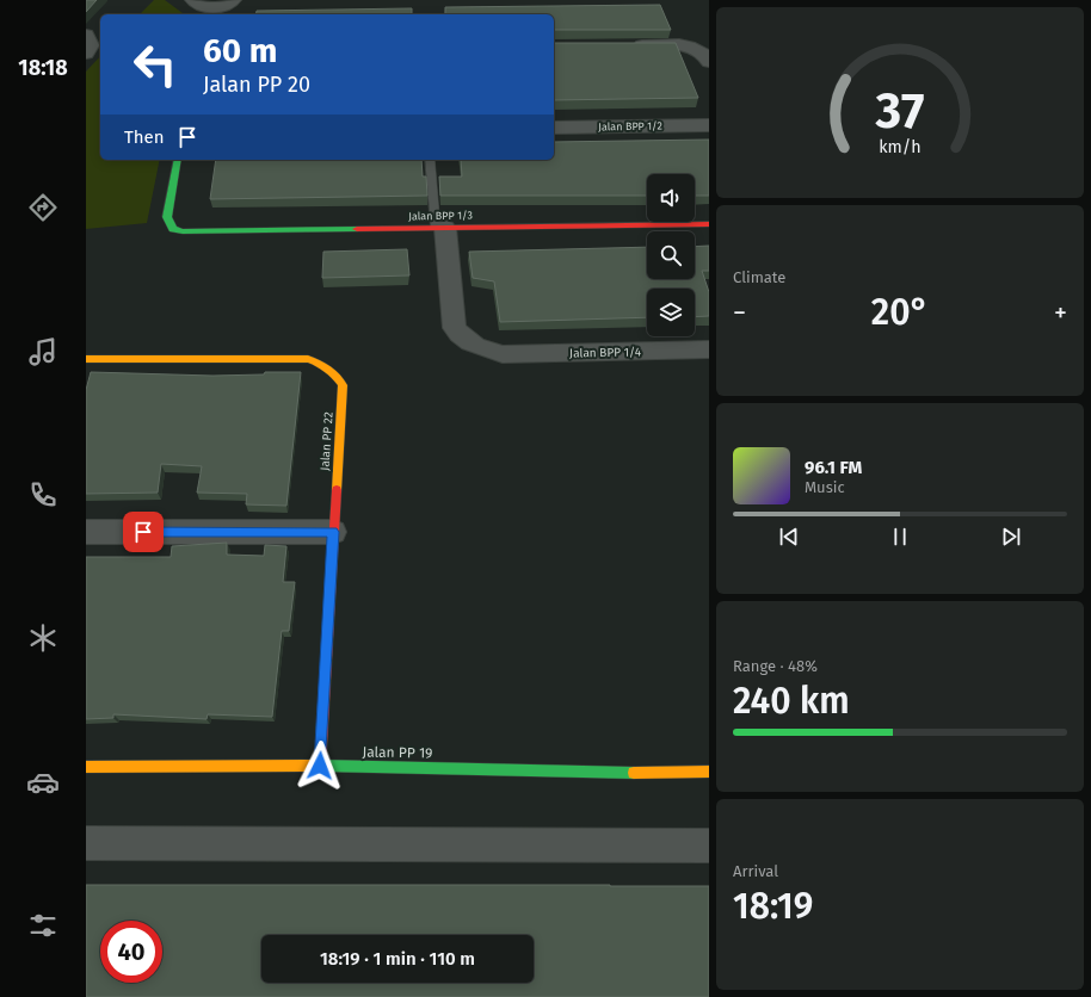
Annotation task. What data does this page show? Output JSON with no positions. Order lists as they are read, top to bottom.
{
  "streets": {
    "street": [
      "Jalan BPP 1/2",
      "Jalan BPP 1/3",
      "Jalan BPP 1/4",
      "Jalan PP 22",
      "Jalan PP 19"
    ]
  },
  "crossings": [
    ["Jalan BPP 1/3", "Jalan BPP 1/4"],
    ["Jalan PP 22", "Jalan PP 19"]
  ],
  "page": {
    "tabs": "18:18",
    "turn": ["60 m", "Jalan PP 20"],
    "then": "Then",
    "tile": [
      "Climate",
      ["Range · 48%", "240 km"],
      ["Arrival", "18:19"]
    ],
    "heat": ["−", "20°", "+"],
    "song": ["96.1 FM", "Music"],
    "limit": "40",
    "trip": "18:19 · 1 min · 110 m",
    "gauge": ["37", "km/h"]
  }
}
